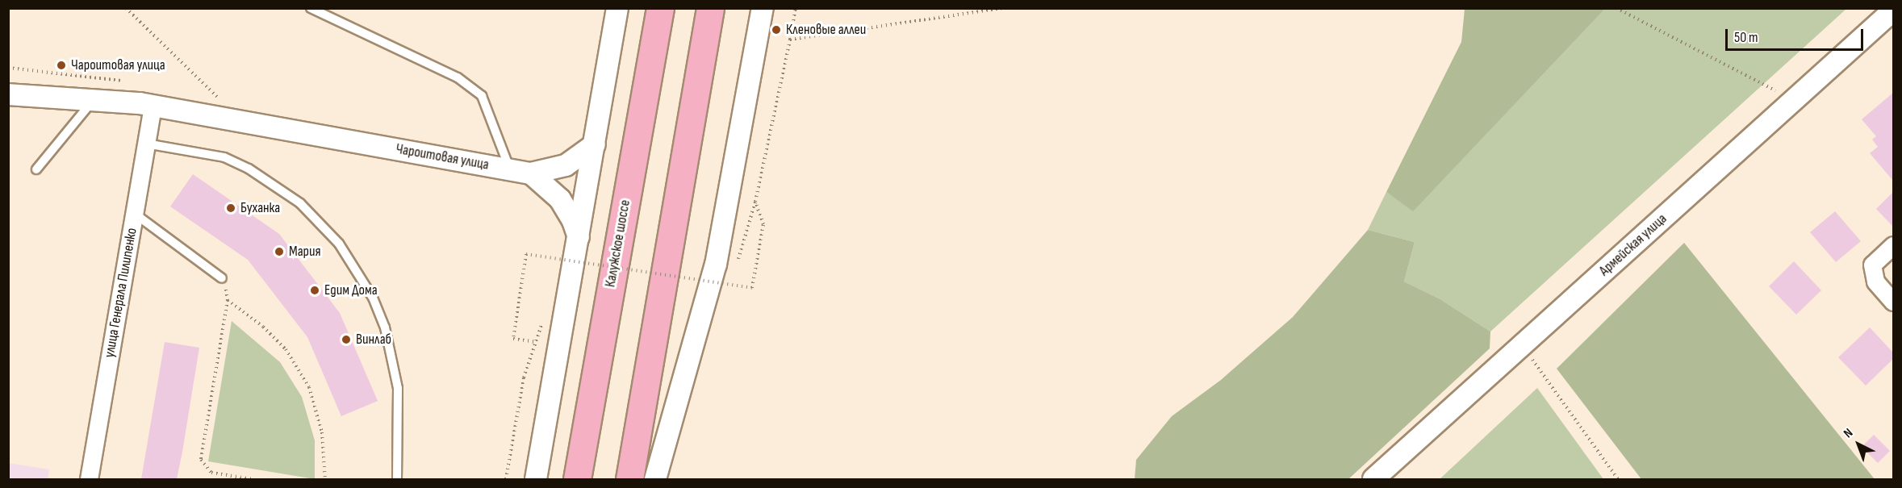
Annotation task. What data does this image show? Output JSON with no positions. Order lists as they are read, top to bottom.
{
  "streets": {
    "highway": ["Калужское шоссе"],
    "street": ["Чароитовая улица", "Армейская улица", "улица Генерала Пилипенко"]
  },
  "crossings": [
    ["Чароитовая улица", "улица Генерала Пилипенко"]
  ],
  "places": [
    "Кленовые аллеи",
    "Чароитовая улица",
    "Буханка",
    "Мария",
    "Едим Дома",
    "Винлаб"
  ],
  "scale_bar": "50 m",
  "north": "top left"
}
